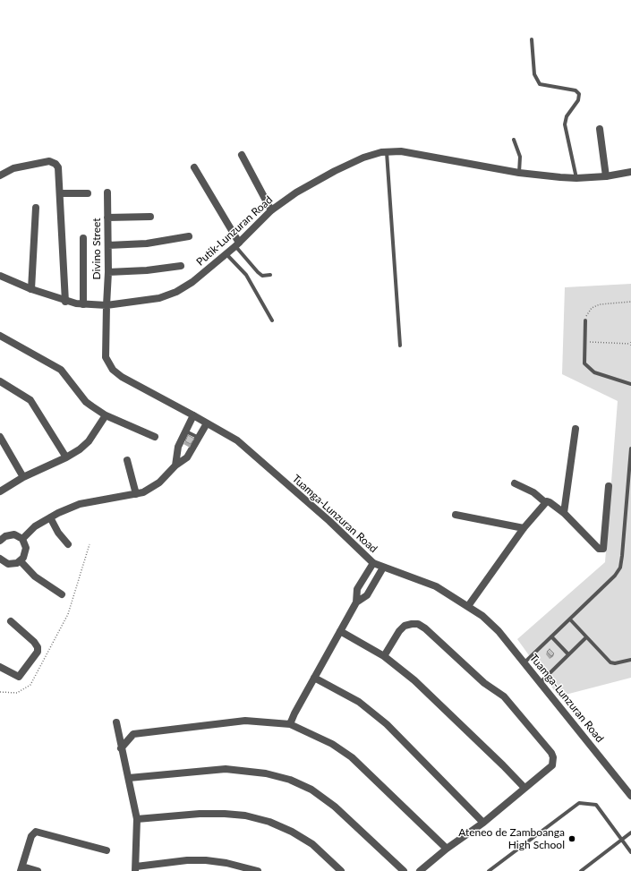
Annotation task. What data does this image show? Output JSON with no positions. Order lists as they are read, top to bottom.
{
  "streets": {
    "street": ["Putik-Lunzuran Road", "Divino Street", "Tuamga-Lunzuran Road"]
  },
  "crossings": [
    ["Putik-Lunzuran Road", "Divino Street"],
    ["Putik-Lunzuran Road", "Tuamga-Lunzuran Road"],
    ["Divino Street", "Tuamga-Lunzuran Road"]
  ],
  "places": ["Ateneo de Zamboanga High School"]
}
